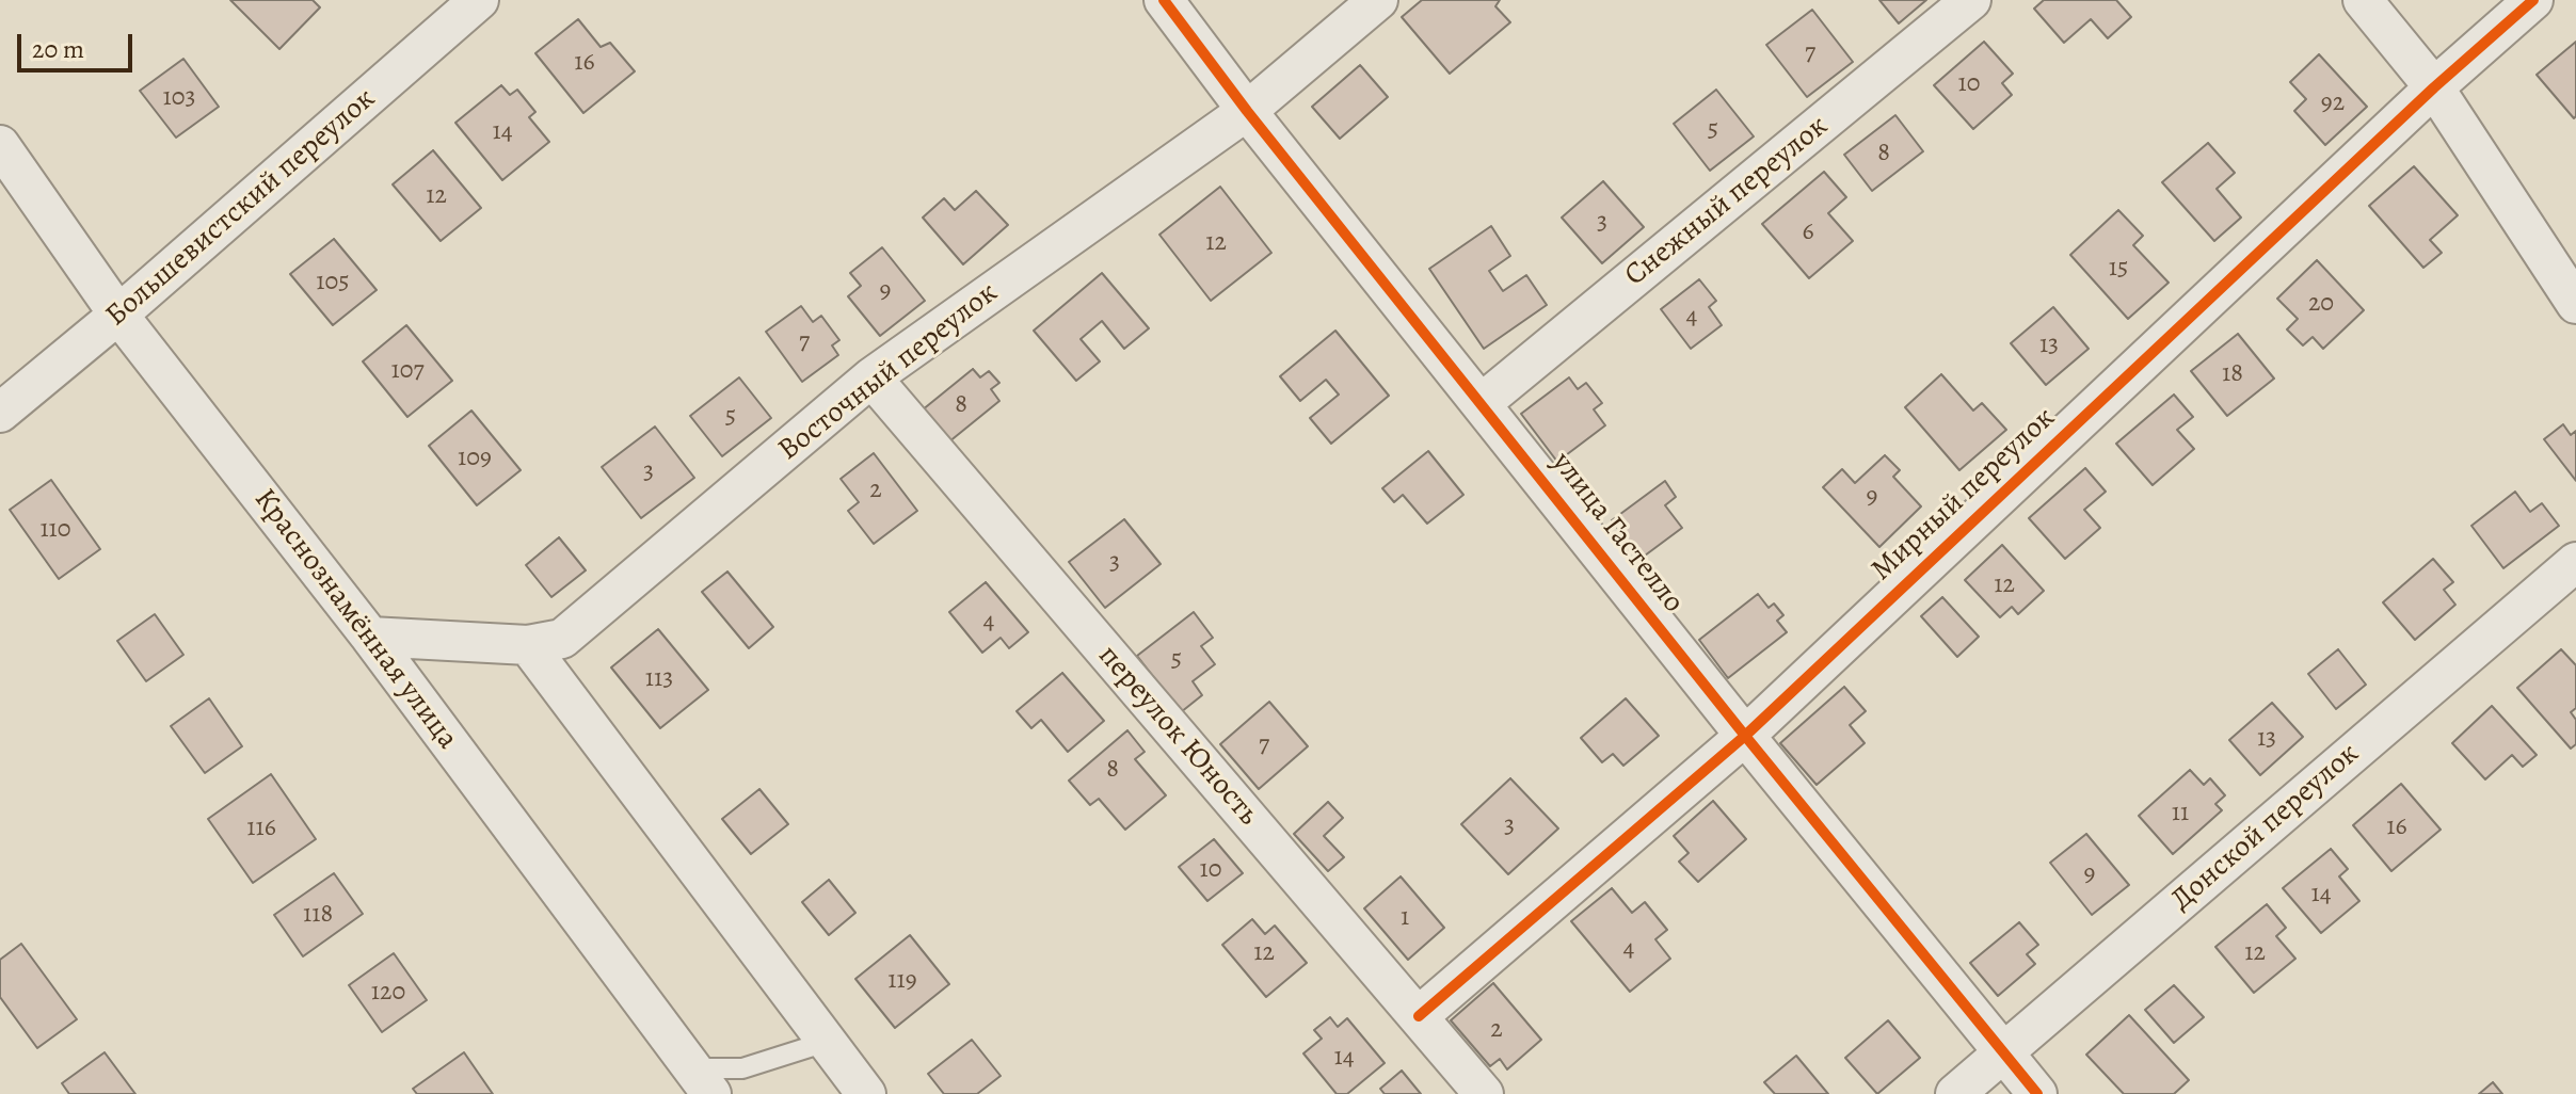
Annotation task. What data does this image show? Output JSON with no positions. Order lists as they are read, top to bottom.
{
  "streets": {
    "street": [
      "Снежный переулок",
      "Большевистский переулок",
      "Восточный переулок",
      "Мирный переулок",
      "улица Гастелло",
      "Краснознамённая улица",
      "переулок Юность",
      "Донской переулок"
    ]
  },
  "crossings": [
    ["Снежный переулок", "улица Гастелло"],
    ["Большевистский переулок", "Краснознамённая улица"],
    ["Восточный переулок", "улица Гастелло"],
    ["Восточный переулок", "Краснознамённая улица"],
    ["Восточный переулок", "переулок Юность"],
    ["Мирный переулок", "улица Гастелло"],
    ["Мирный переулок", "переулок Юность"],
    ["улица Гастелло", "Донской переулок"]
  ],
  "house_numbers": [
    "7",
    "16",
    "10",
    "103",
    "92",
    "5",
    "14",
    "8",
    "12",
    "3",
    "6",
    "12",
    "15",
    "105",
    "9",
    "20",
    "4",
    "7",
    "13",
    "107",
    "18",
    "8",
    "5",
    "109",
    "3",
    "2",
    "9",
    "110",
    "3",
    "12",
    "4",
    "5",
    "113",
    "13",
    "7",
    "8",
    "11",
    "3",
    "16",
    "116",
    "10",
    "9",
    "14",
    "118",
    "1",
    "4",
    "12",
    "12",
    "119",
    "120",
    "2",
    "14"
  ],
  "scale_bar": "20 m"
}
